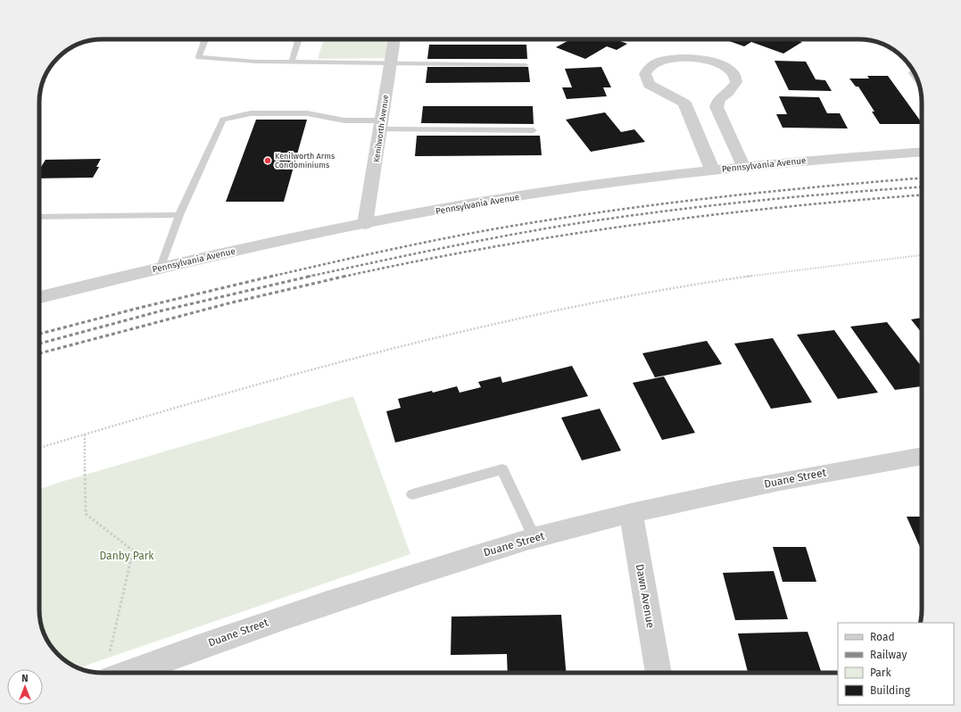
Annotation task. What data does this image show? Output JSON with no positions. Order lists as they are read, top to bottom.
{
  "streets": {
    "street": [
      "Kenilworth Avenue",
      "Pennsylvania Avenue",
      "Duane Street",
      "Dawn Avenue"
    ]
  },
  "crossings": [
    ["Kenilworth Avenue", "Pennsylvania Avenue"],
    ["Duane Street", "Dawn Avenue"]
  ],
  "parks": ["Danby Park"],
  "places": ["Kenilworth Arms Condominiums"],
  "legend": [
    "Road",
    "Railway",
    "Park",
    "Building"
  ],
  "north": "top"
}
